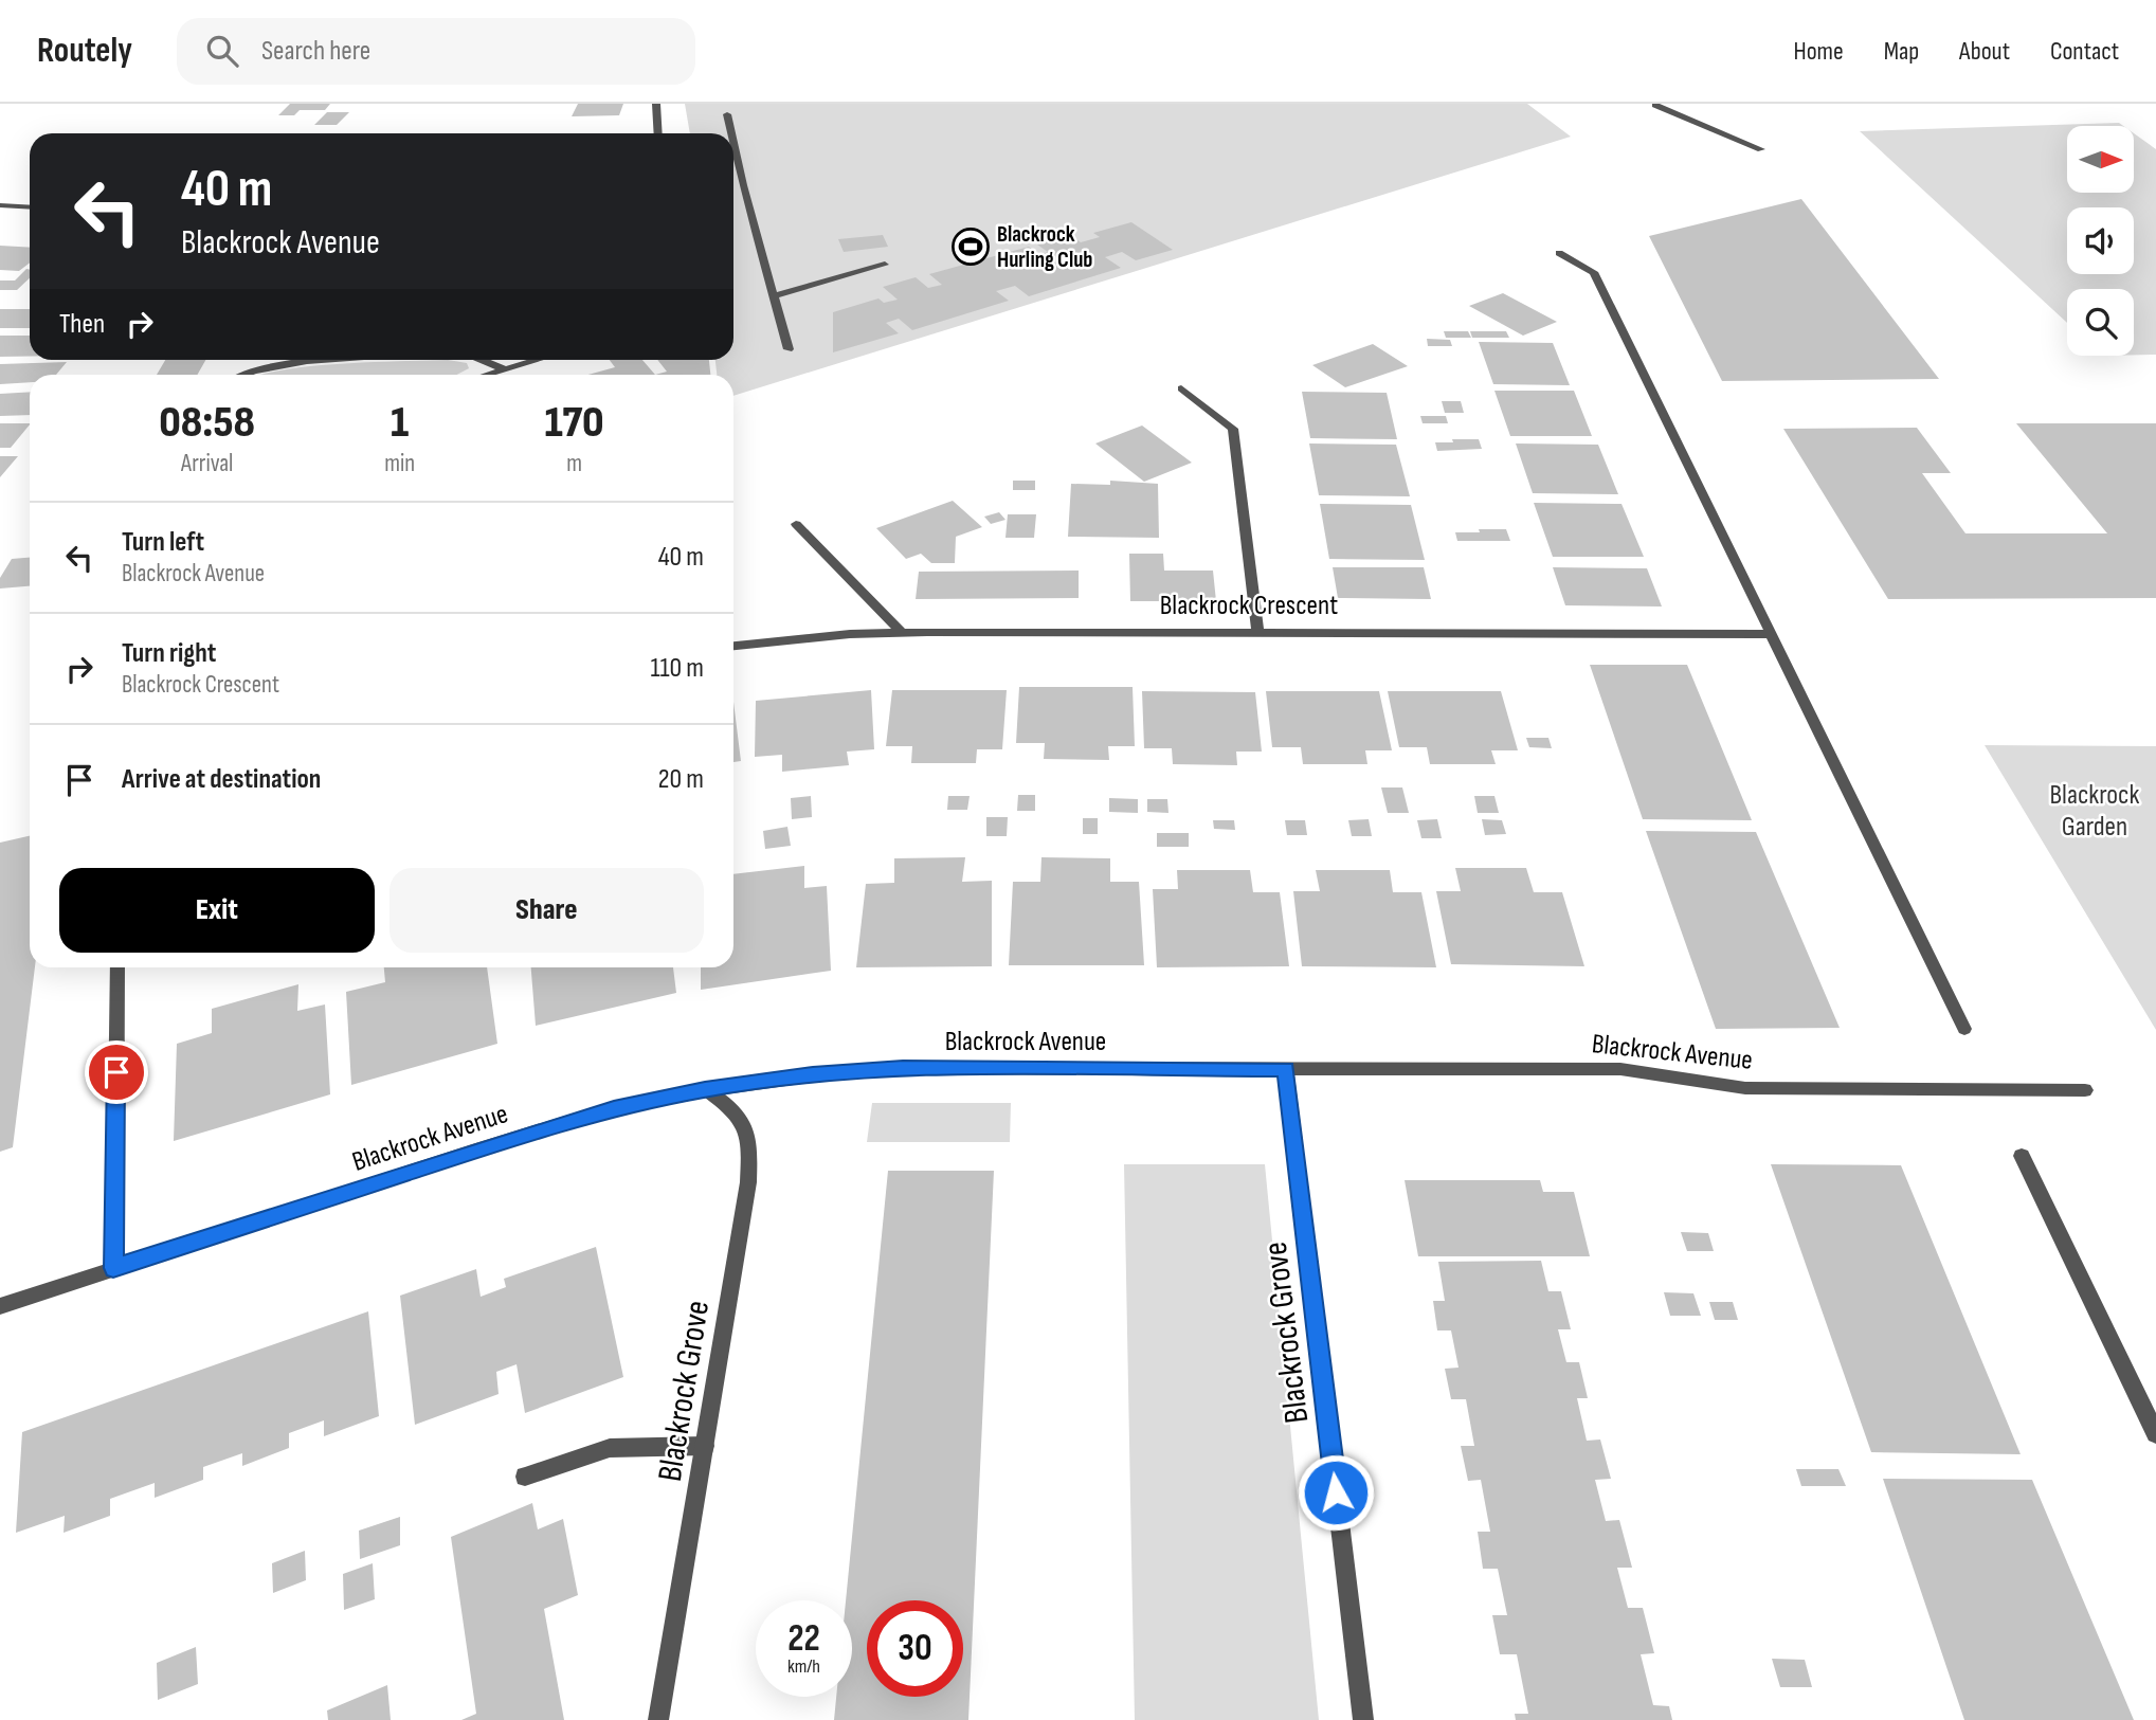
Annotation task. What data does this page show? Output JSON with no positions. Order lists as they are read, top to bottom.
{
  "streets": {
    "street": ["Blackrock Crescent", "Blackrock Avenue", "Blackrock Grove"]
  },
  "crossings": [
    ["Blackrock Avenue", "Blackrock Grove"]
  ],
  "parks": ["Blackrock Garden"],
  "places": {
    "sports": ["Blackrock Hurling Club"]
  },
  "north": "right",
  "page": {
    "header": "Routely",
    "search": "Search here",
    "nav": [
      "Home",
      "Map",
      "About",
      "Contact"
    ],
    "turn": ["40 m", "Blackrock Avenue"],
    "then": "Then",
    "eta": [
      "08:58",
      "Arrival",
      "1",
      "min",
      "170",
      "m"
    ],
    "list": [
      {
        "name": "Turn left",
        "note": "Blackrock Avenue",
        "value": "40 m"
      },
      {
        "name": "Turn right",
        "note": "Blackrock Crescent",
        "value": "110 m"
      },
      {
        "name": "Arrive at destination",
        "value": "20 m"
      }
    ],
    "buttons": ["Exit", "Share"],
    "speed": "22 km/h",
    "limit": "30"
  }
}
